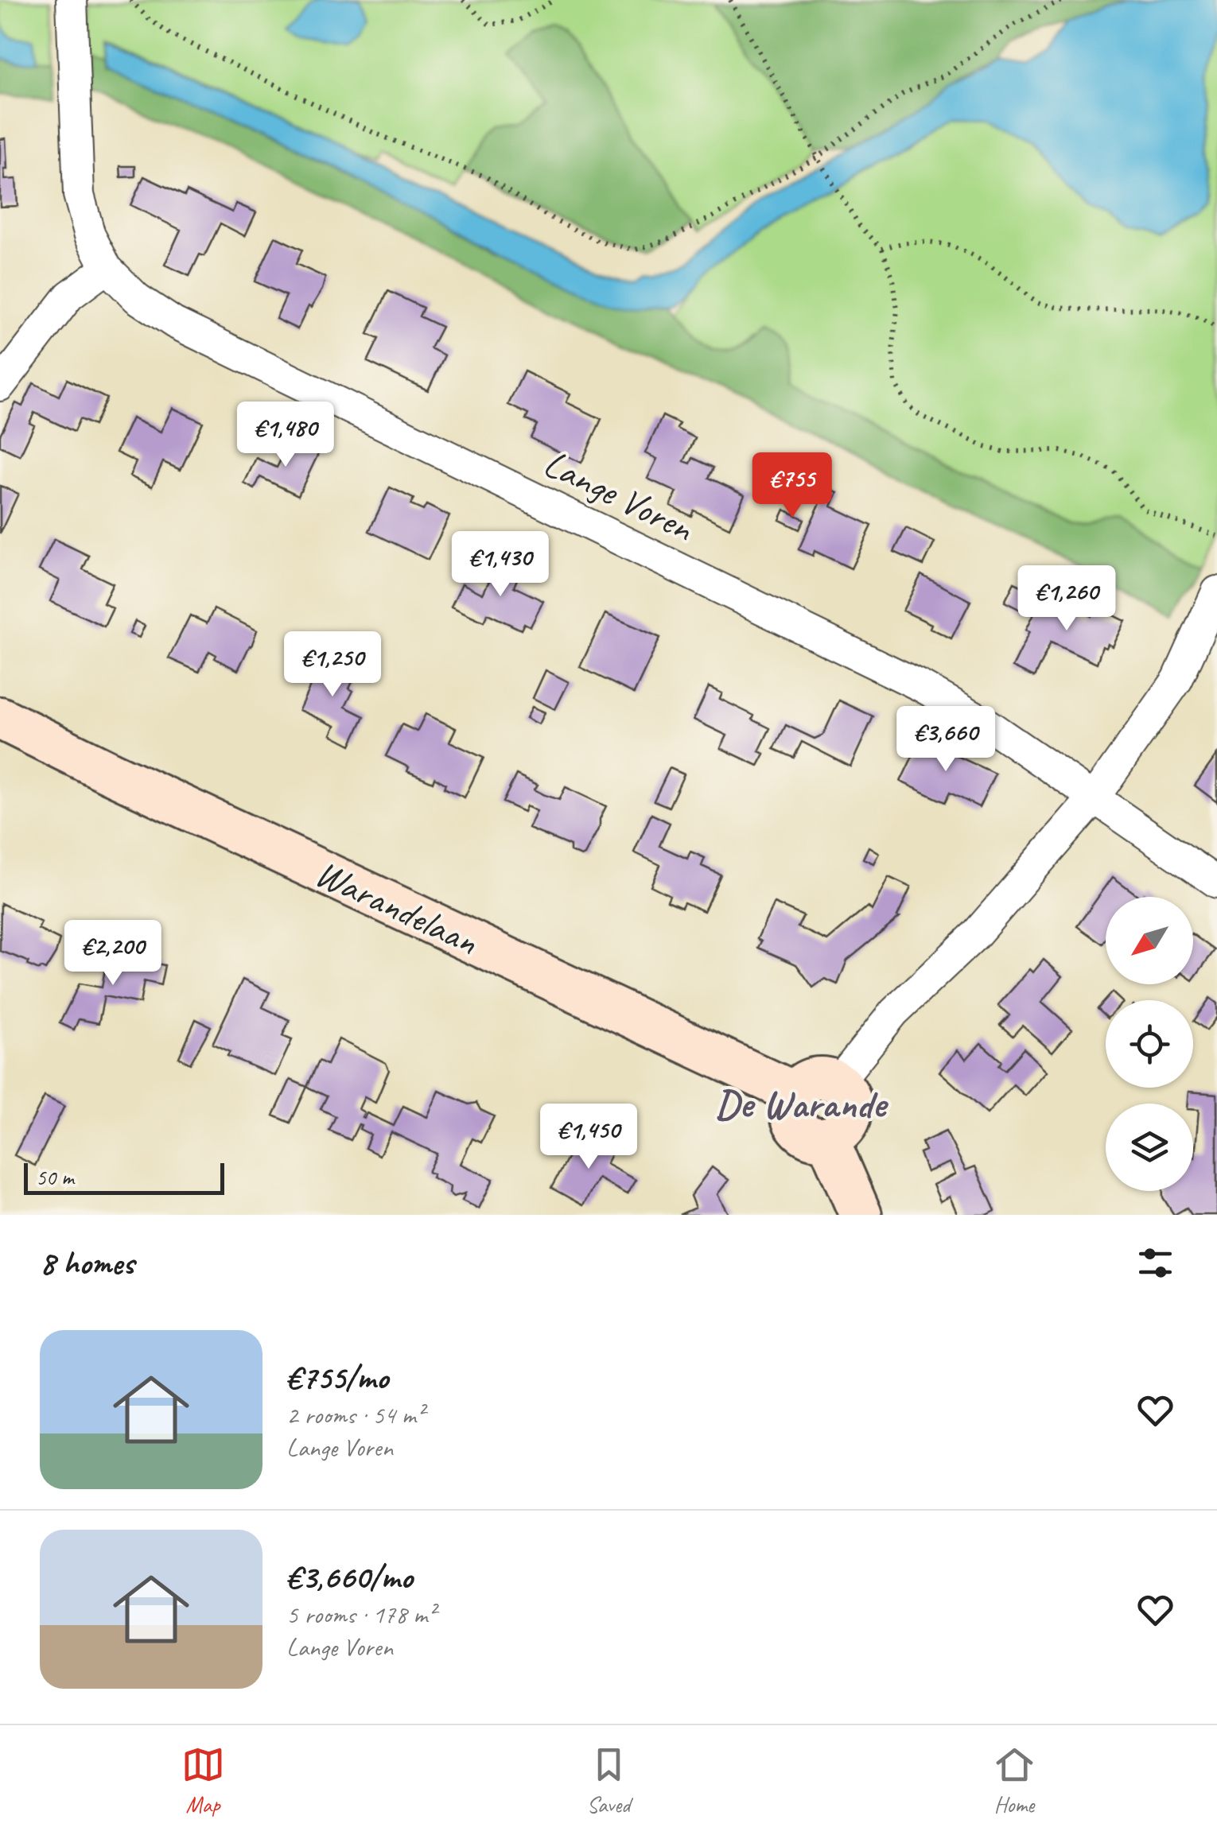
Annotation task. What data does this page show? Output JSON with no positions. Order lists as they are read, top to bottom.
{
  "streets": {
    "street": ["Lange Voren", "Warandelaan"]
  },
  "districts": ["De Warande"],
  "scale_bar": "50 m",
  "north": "bottom left",
  "page": {
    "price": [
      "€1,480",
      "€755",
      "€1,430",
      "€1,260",
      "€1,250",
      "€3,660",
      "€2,200",
      "€1,450"
    ],
    "scale": "50 m",
    "heading": "8 homes",
    "list": [
      {
        "name": "€755/mo",
        "note": "2 rooms · 54 m² · Lange Voren"
      },
      {
        "name": "€3,660/mo",
        "note": "5 rooms · 178 m² · Lange Voren"
      }
    ],
    "tabs": ["Map", "Saved", "Home"]
  }
}
